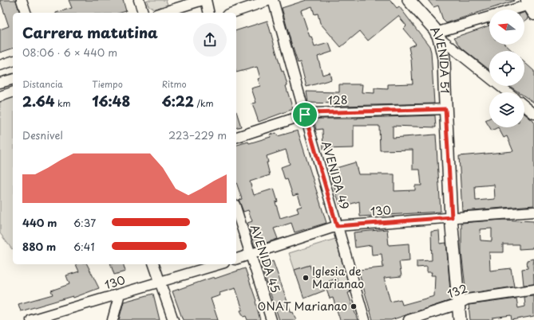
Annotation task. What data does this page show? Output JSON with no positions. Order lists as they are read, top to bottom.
{
  "streets": {
    "main road": ["AVENIDA 51"],
    "street": [
      "128",
      "AVENIDA 49",
      "130",
      "AVENIDA 45",
      "132"
    ]
  },
  "crossings": [
    ["AVENIDA 51", "128"],
    ["AVENIDA 51", "130"],
    ["AVENIDA 51", "132"],
    ["128", "AVENIDA 49"],
    ["AVENIDA 49", "130"],
    ["130", "AVENIDA 45"]
  ],
  "places": ["Iglesia de Marianao", "ONAT Marianao"],
  "north": "left",
  "page": {
    "heading": ["Carrera matutina", "08:06 · 6 × 440 m"],
    "stats": [
      ["Distancia", "2.64 km"],
      ["Tiempo", "16:48"],
      ["Ritmo", "6:22 /km"]
    ],
    "chart": ["Desnivel", "223–229 m"],
    "list": [
      {
        "name": "440 m",
        "note": "6:37"
      },
      {
        "name": "880 m",
        "note": "6:41"
      }
    ]
  }
}
